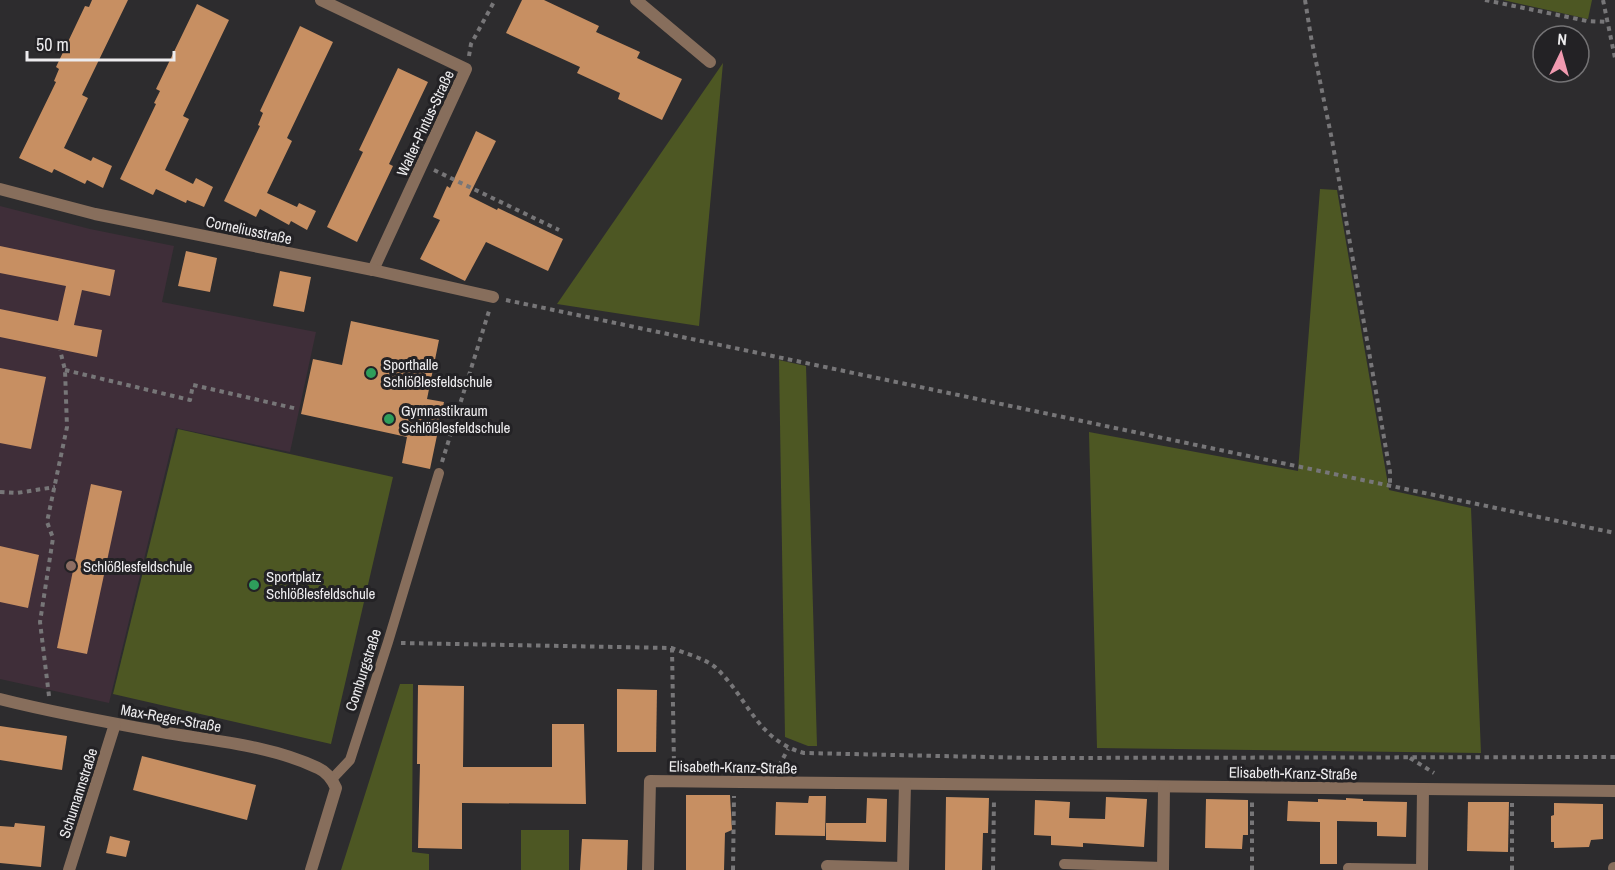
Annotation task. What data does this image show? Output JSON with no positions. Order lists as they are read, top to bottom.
{
  "streets": {
    "street": [
      "Walter-Pintus-Straße",
      "Corneliusstraße",
      "Max-Reger-Straße",
      "Elisabeth-Kranz-Straße",
      "Schumannstraße"
    ],
    "lane": ["Comburgstraße"]
  },
  "crossings": [
    ["Walter-Pintus-Straße", "Corneliusstraße"],
    ["Comburgstraße", "Max-Reger-Straße"],
    ["Max-Reger-Straße", "Schumannstraße"]
  ],
  "places": [
    "Sporthalle Schlößlesfeldschule",
    "Gymnastikraum Schlößlesfeldschule",
    "Schlößlesfeldschule",
    "Sportplatz Schlößlesfeldschule"
  ],
  "scale_bar": "50 m",
  "north": "top"
}
